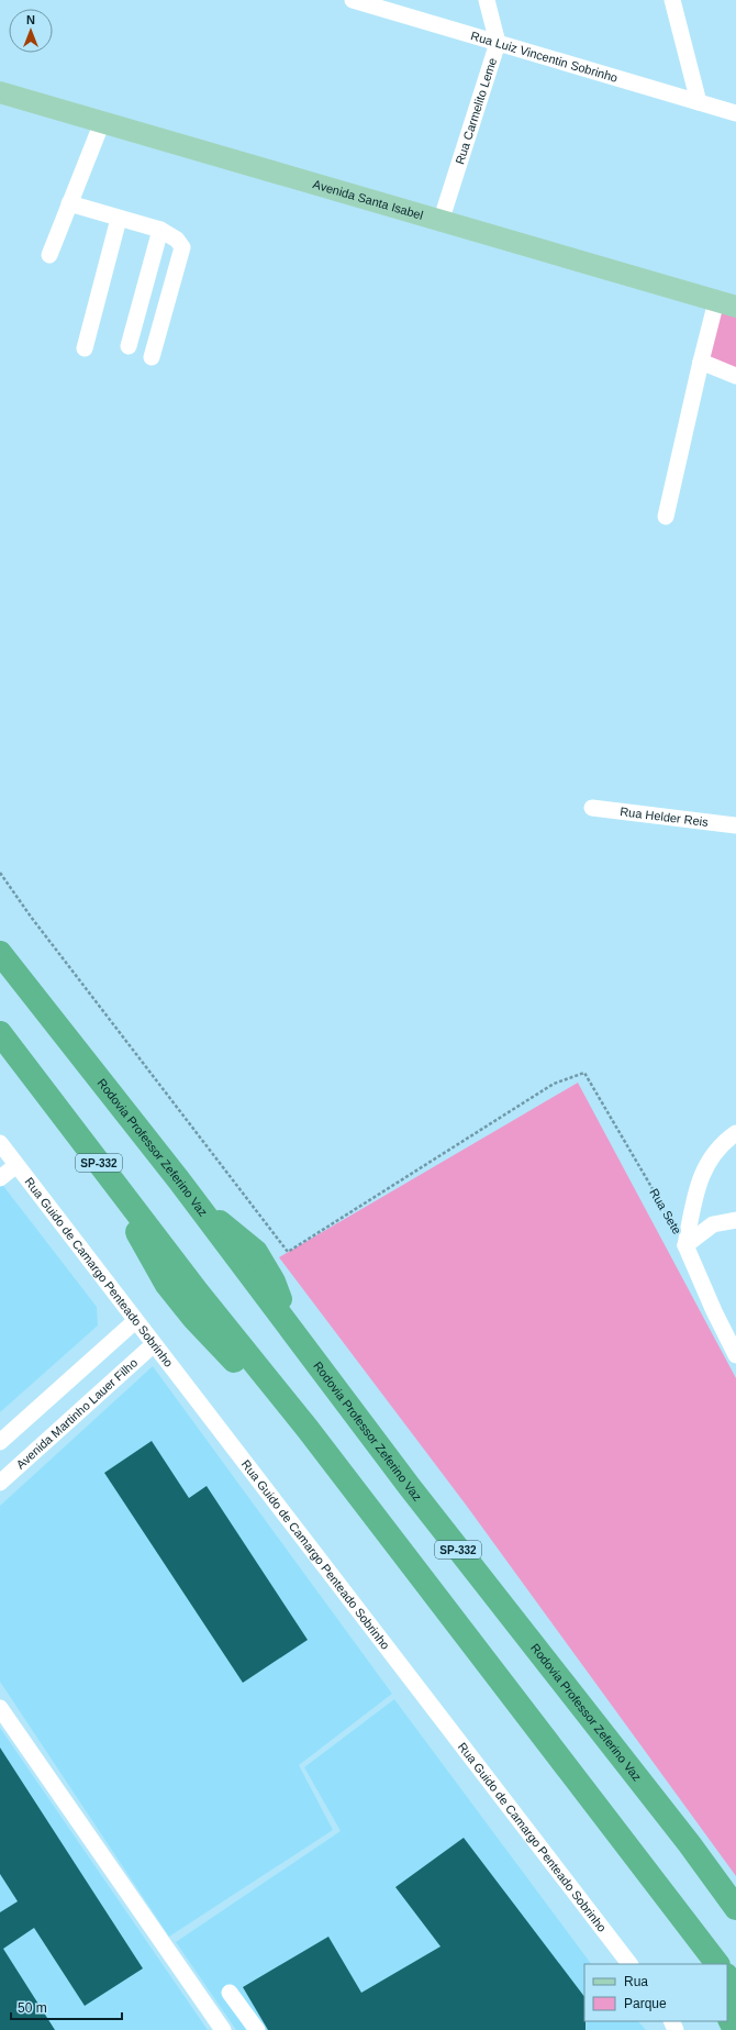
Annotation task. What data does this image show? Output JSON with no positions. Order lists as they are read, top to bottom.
{
  "streets": {
    "highway": ["Rodovia Professor Zeferino Vaz", "SP-332"],
    "main road": ["Avenida Santa Isabel"],
    "street": [
      "Rua Luiz Vincentin Sobrinho",
      "Rua Carmelito Leme",
      "Rua Helder Reis",
      "Rua Sete",
      "Rua Guido de Camargo Penteado Sobrinho",
      "Avenida Martinho Lauer Filho"
    ]
  },
  "crossings": [
    ["Rua Luiz Vincentin Sobrinho", "Rua Carmelito Leme"],
    ["Rua Carmelito Leme", "Avenida Santa Isabel"],
    ["Rua Guido de Camargo Penteado Sobrinho", "Avenida Martinho Lauer Filho"]
  ],
  "legend": ["Rua", "Parque"],
  "scale_bar": "50 m",
  "north": "top"
}
